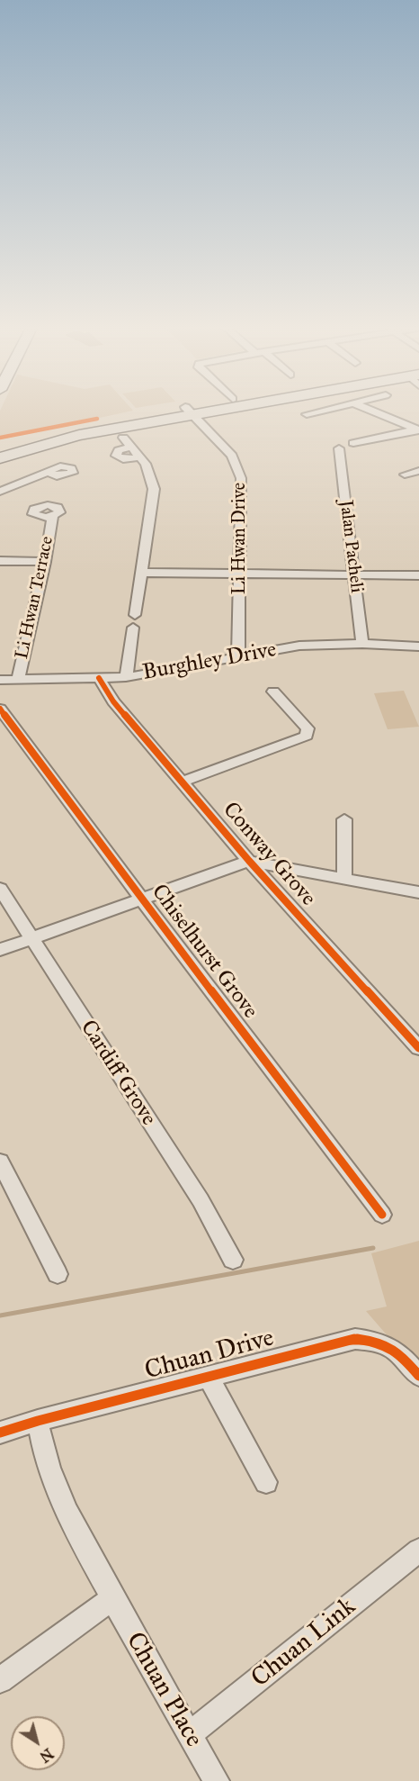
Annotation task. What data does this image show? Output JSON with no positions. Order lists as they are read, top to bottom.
{
  "streets": {
    "street": [
      "Li Hwan Drive",
      "Jalan Pacheli",
      "Li Hwan Terrace",
      "Burghley Drive",
      "Conway Grove",
      "Chiselhurst Grove",
      "Cardiff Grove",
      "Chuan Drive",
      "Chuan Link",
      "Chuan Place"
    ]
  },
  "crossings": [
    ["Li Hwan Drive", "Burghley Drive"],
    ["Jalan Pacheli", "Burghley Drive"],
    ["Li Hwan Terrace", "Burghley Drive"],
    ["Burghley Drive", "Conway Grove"],
    ["Chuan Drive", "Chuan Place"],
    ["Chuan Link", "Chuan Place"]
  ],
  "north": "bottom right"
}
